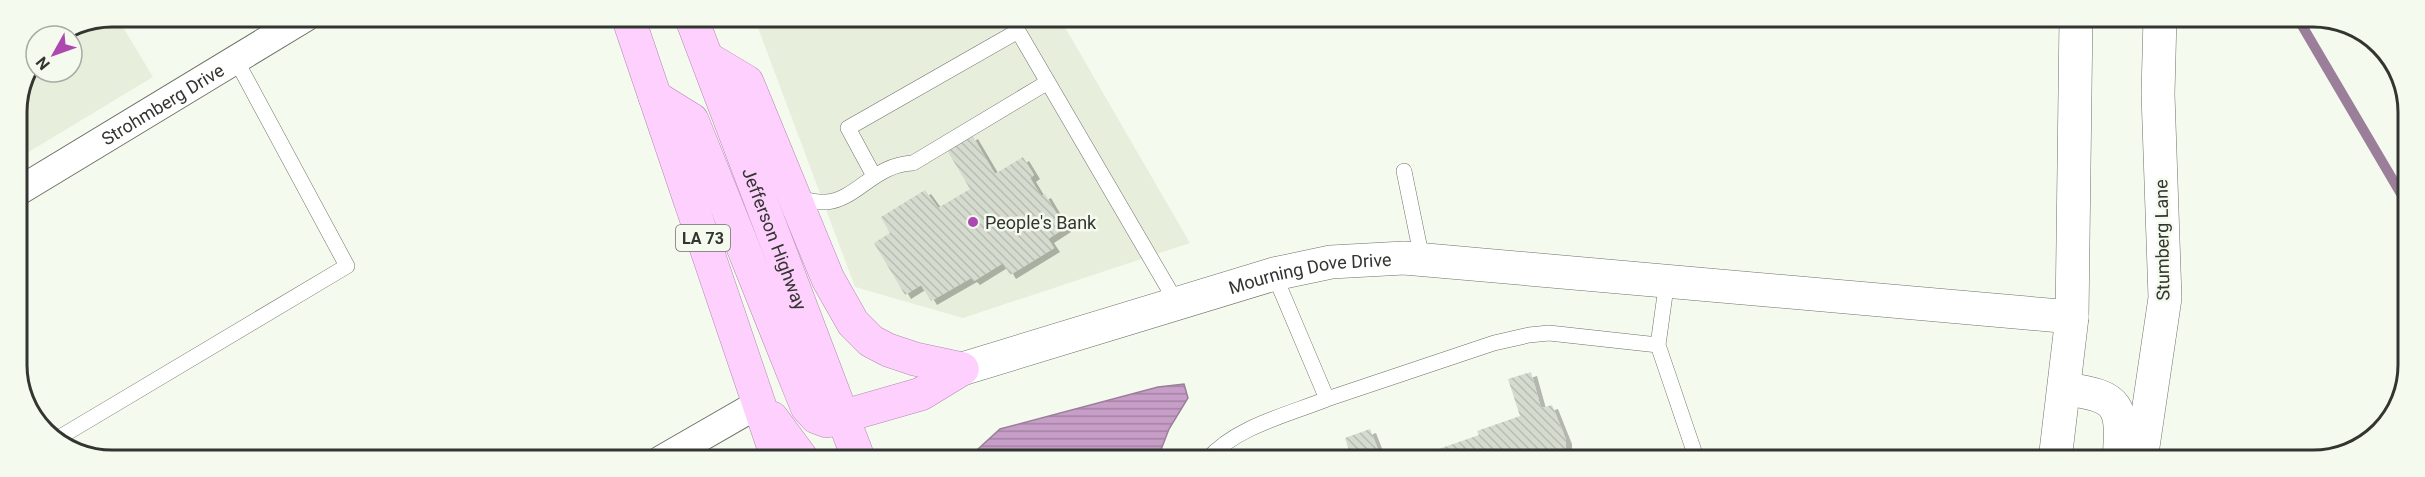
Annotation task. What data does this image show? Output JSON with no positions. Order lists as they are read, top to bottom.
{
  "streets": {
    "main road": ["LA 73", "Jefferson Highway"],
    "street": ["Strohmberg Drive", "Stumberg Lane", "Mourning Dove Drive"]
  },
  "places": ["People's Bank"],
  "north": "bottom left"
}
